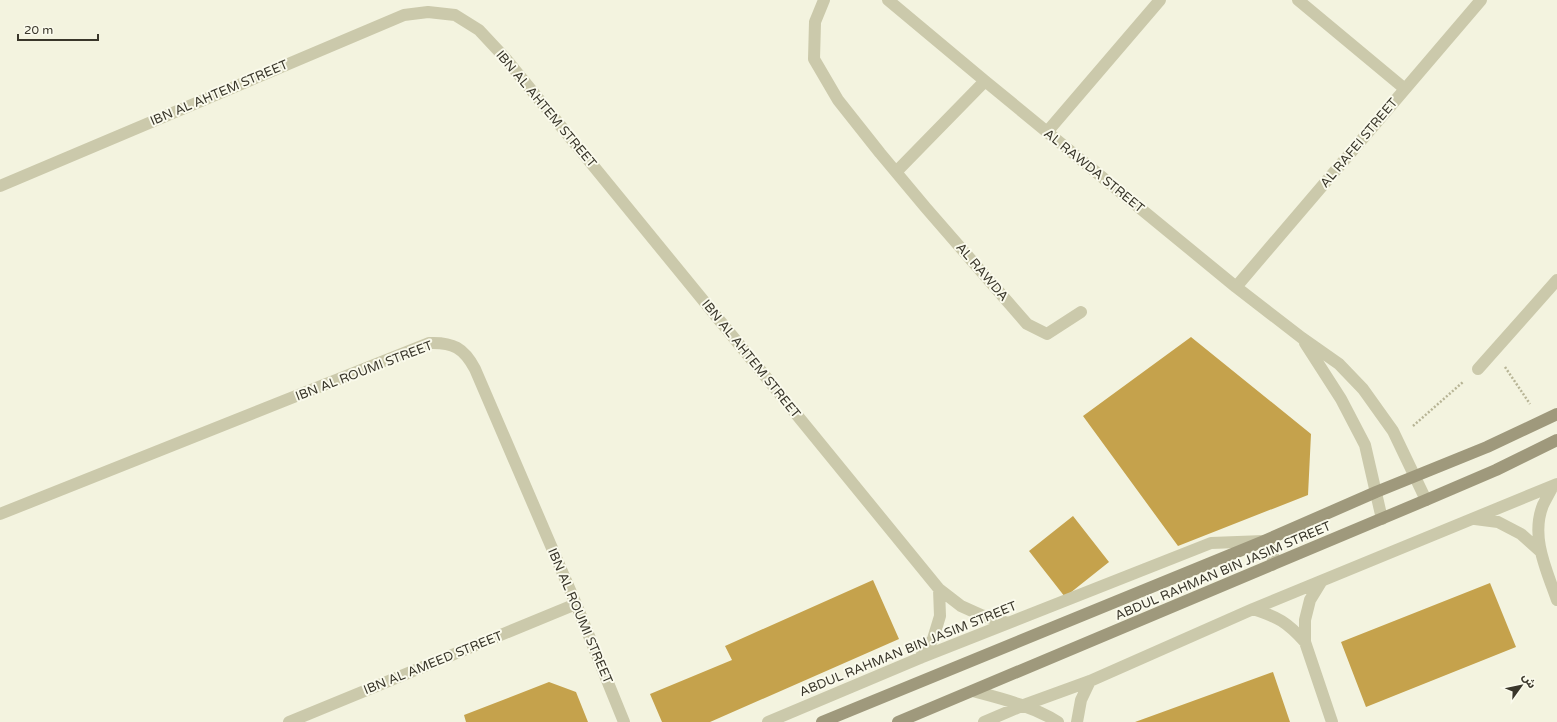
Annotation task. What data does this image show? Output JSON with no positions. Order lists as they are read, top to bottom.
{
  "streets": {
    "main road": ["ABDUL RAHMAN BIN JASIM STREET"],
    "street": [
      "IBN AL AHTEM STREET",
      "AL RAFEI STREET",
      "AL RAWDA STREET",
      "AL RAWDA",
      "IBN AL ROUMI STREET",
      "IBN AL AMEED STREET"
    ]
  },
  "crossings": [
    ["IBN AL AHTEM STREET", "ABDUL RAHMAN BIN JASIM STREET"],
    ["AL RAFEI STREET", "AL RAWDA STREET"],
    ["AL RAWDA STREET", "ABDUL RAHMAN BIN JASIM STREET"],
    ["IBN AL ROUMI STREET", "IBN AL AMEED STREET"]
  ],
  "scale_bar": "20 m",
  "north": "top right"
}
